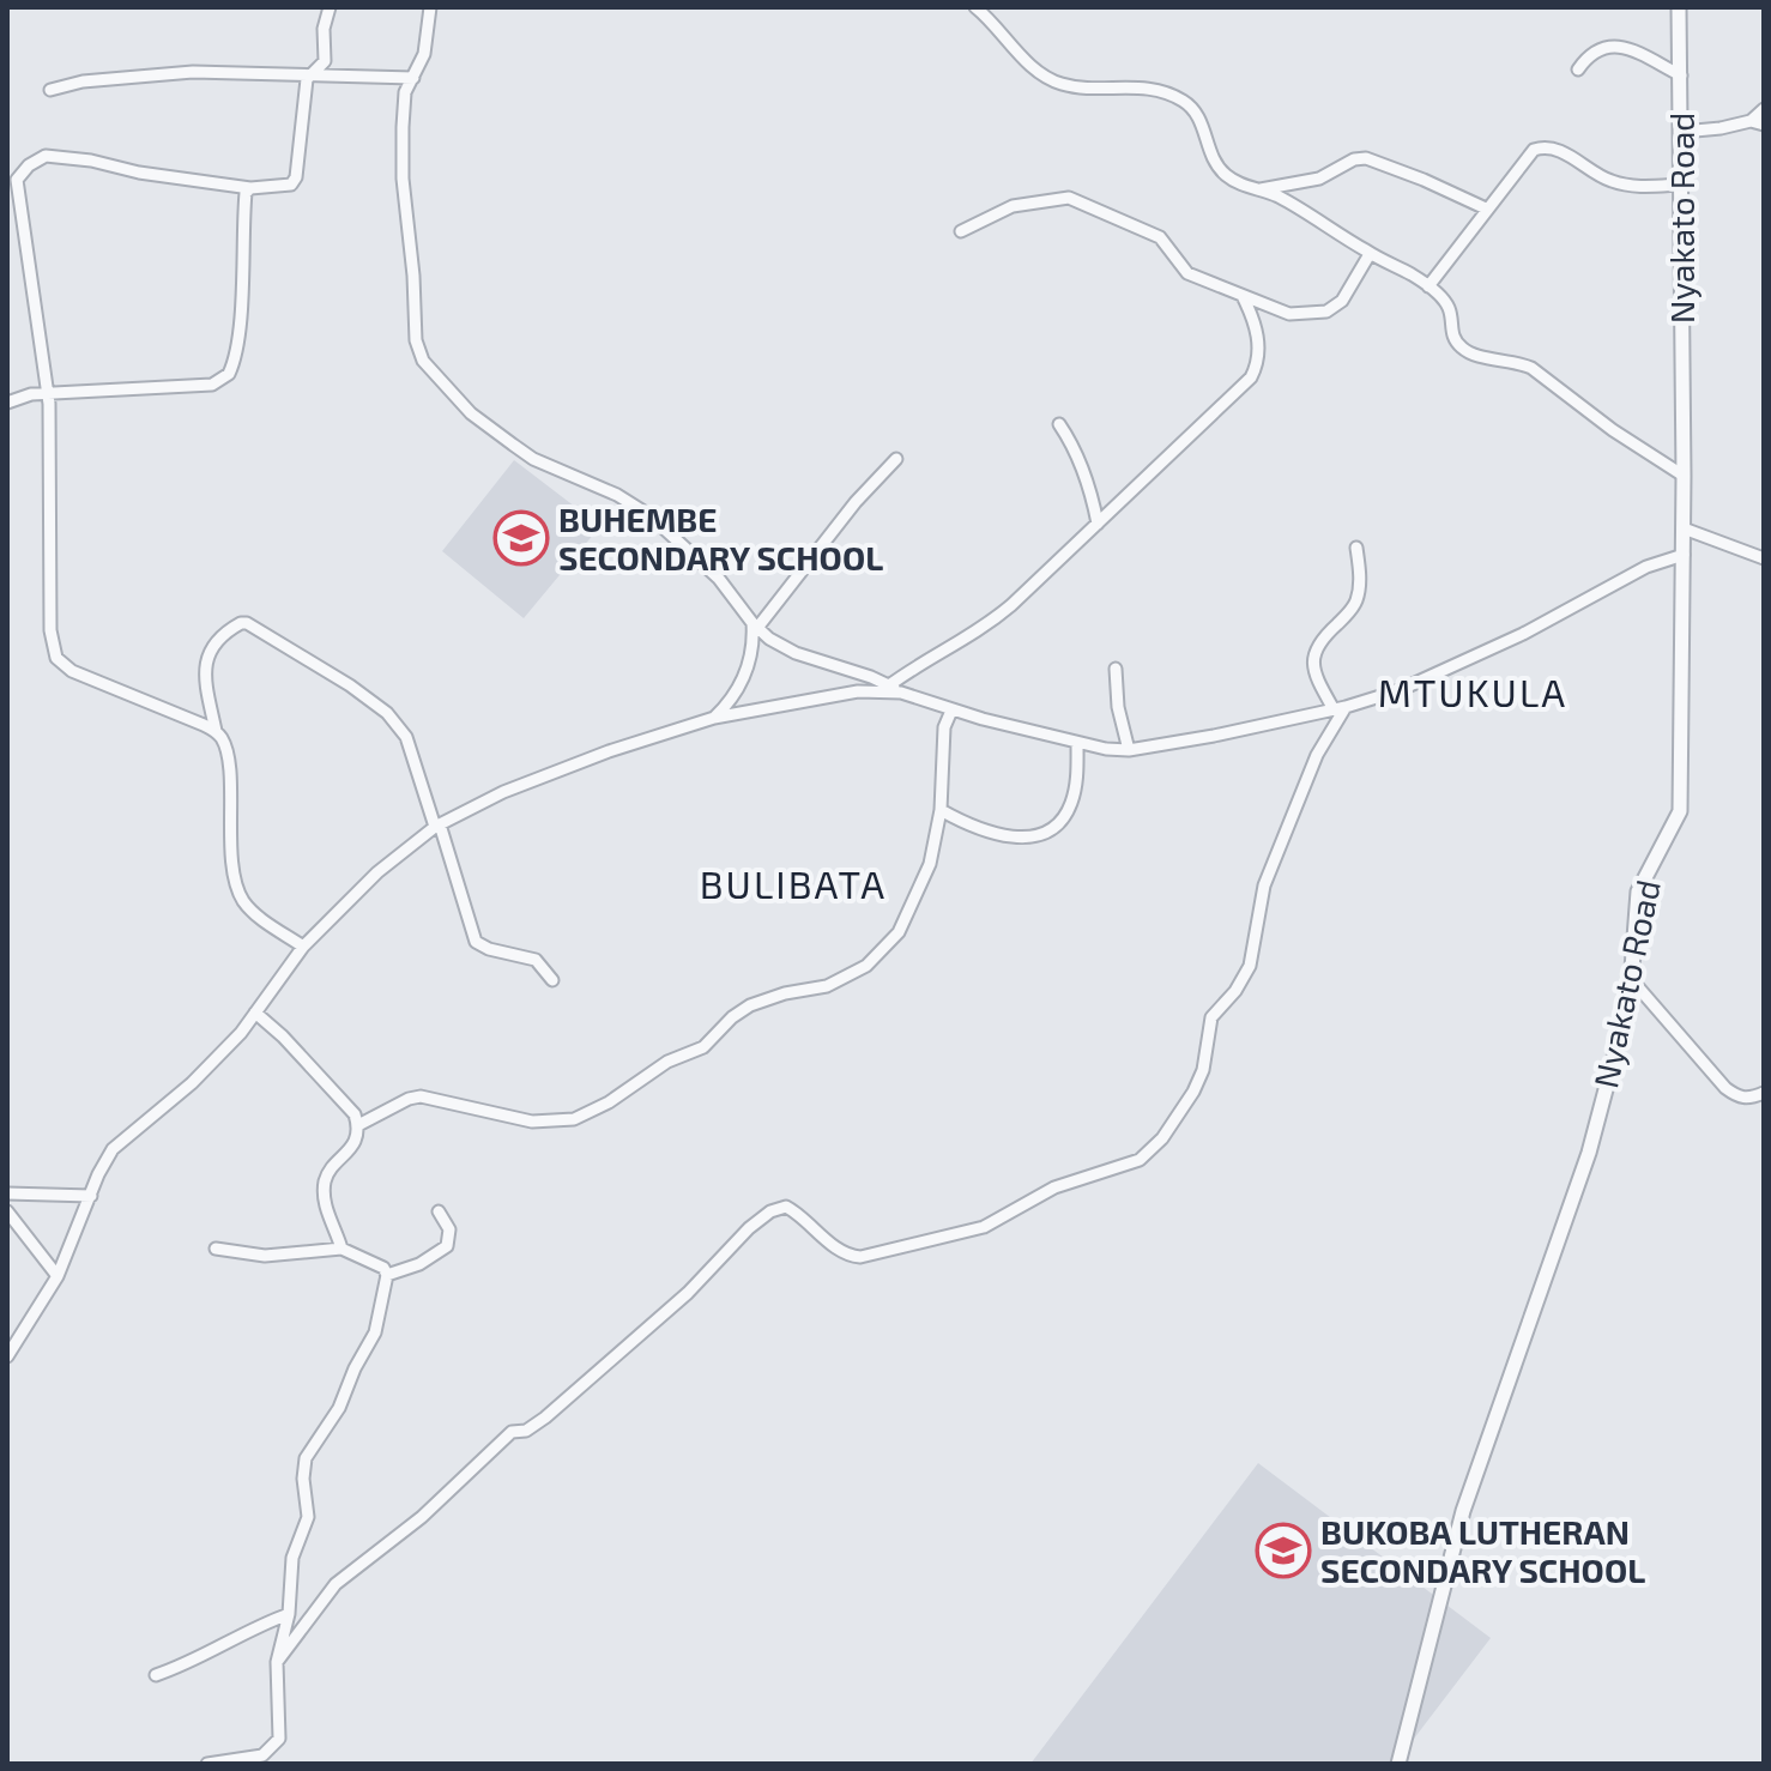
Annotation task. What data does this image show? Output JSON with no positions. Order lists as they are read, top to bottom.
{
  "streets": {
    "street": ["Nyakato Road"]
  },
  "districts": ["MTUKULA", "BULIBATA"],
  "places": {
    "school or university": ["BUHEMBE SECONDARY SCHOOL", "BUKOBA LUTHERAN SECONDARY SCHOOL"]
  }
}
